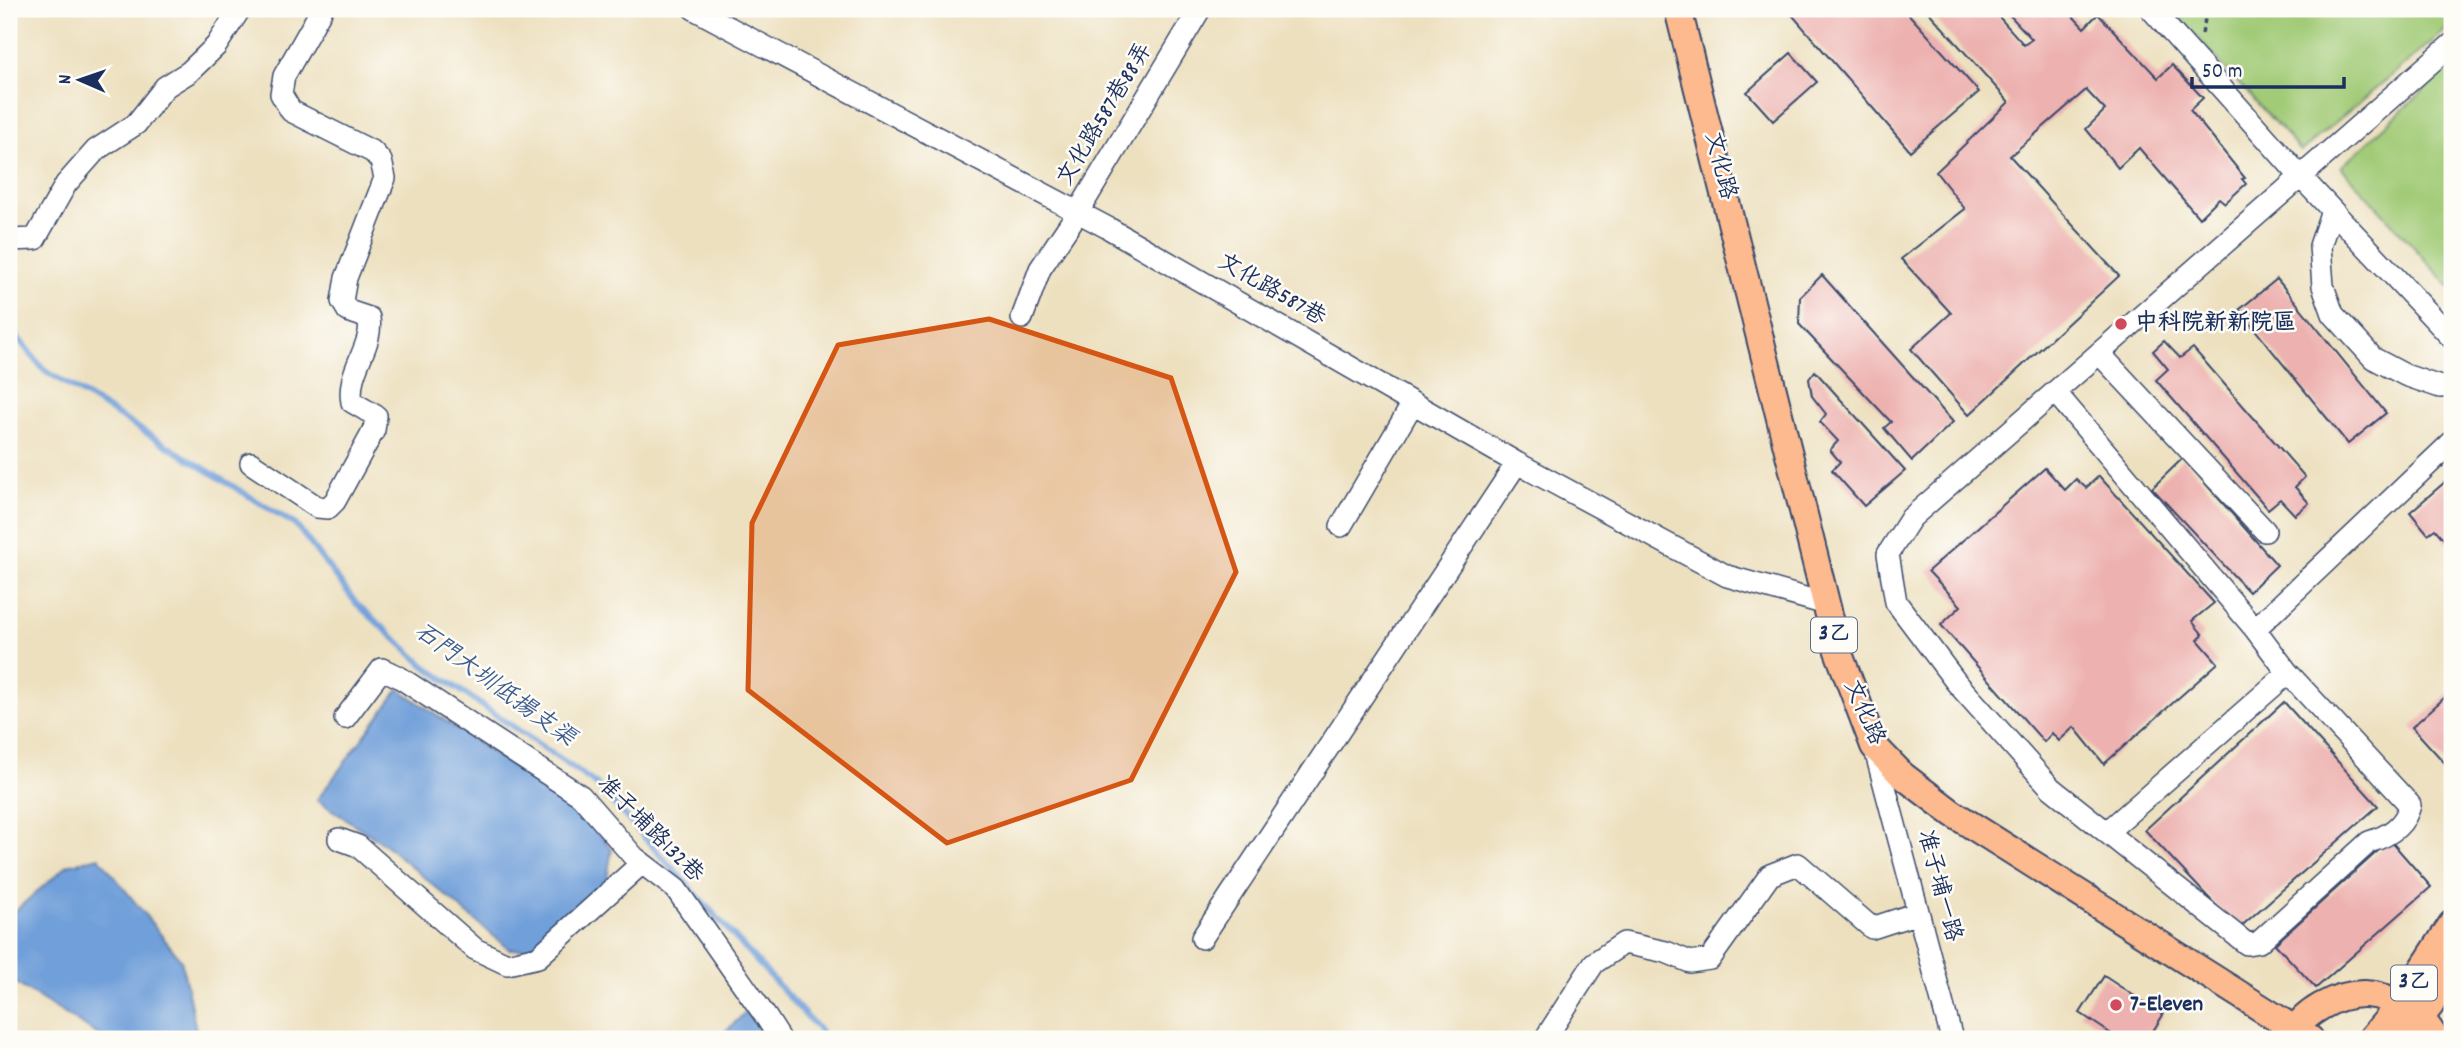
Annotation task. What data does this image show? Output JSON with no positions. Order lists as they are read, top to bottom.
{
  "streets": {
    "main road": ["文化路", "3乙"],
    "lane": [
      "文化路587巷88弄",
      "文化路587巷",
      "准子埔路132巷",
      "准子埔一路"
    ]
  },
  "crossings": [
    ["文化路587巷88弄", "文化路587巷"],
    ["文化路", "文化路587巷"],
    ["文化路", "准子埔一路"]
  ],
  "water": ["石門大圳低揚支渠"],
  "places": ["中科院新新院區", "7-Eleven"],
  "scale_bar": "50 m",
  "north": "left"
}
